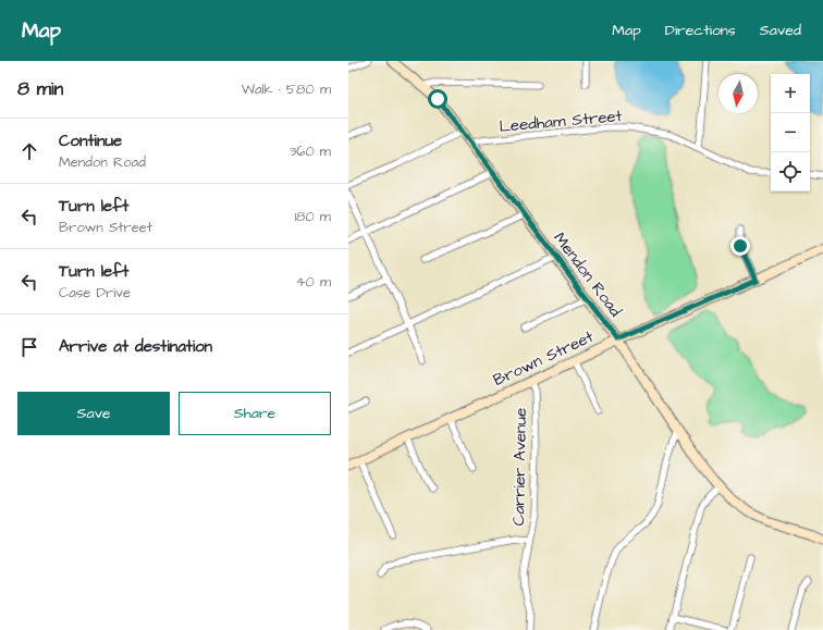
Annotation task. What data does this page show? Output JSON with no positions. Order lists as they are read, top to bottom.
{
  "streets": {
    "street": [
      "Leedham Street",
      "Mendon Road",
      "Brown Street",
      "Carrier Avenue"
    ]
  },
  "crossings": [
    ["Leedham Street", "Mendon Road"],
    ["Mendon Road", "Brown Street"],
    ["Brown Street", "Carrier Avenue"]
  ],
  "north": "bottom",
  "page": {
    "header": "Map",
    "nav": ["Map", "Directions", "Saved"],
    "heading": ["8 min", "Walk · 580 m"],
    "map_buttons": ["+", "−"],
    "list": [
      ["Continue", "Mendon Road", "360 m"],
      ["Turn left", "Brown Street", "180 m"],
      ["Turn left", "Case Drive", "40 m"],
      "Arrive at destination"
    ],
    "buttons": ["Save", "Share"]
  }
}
